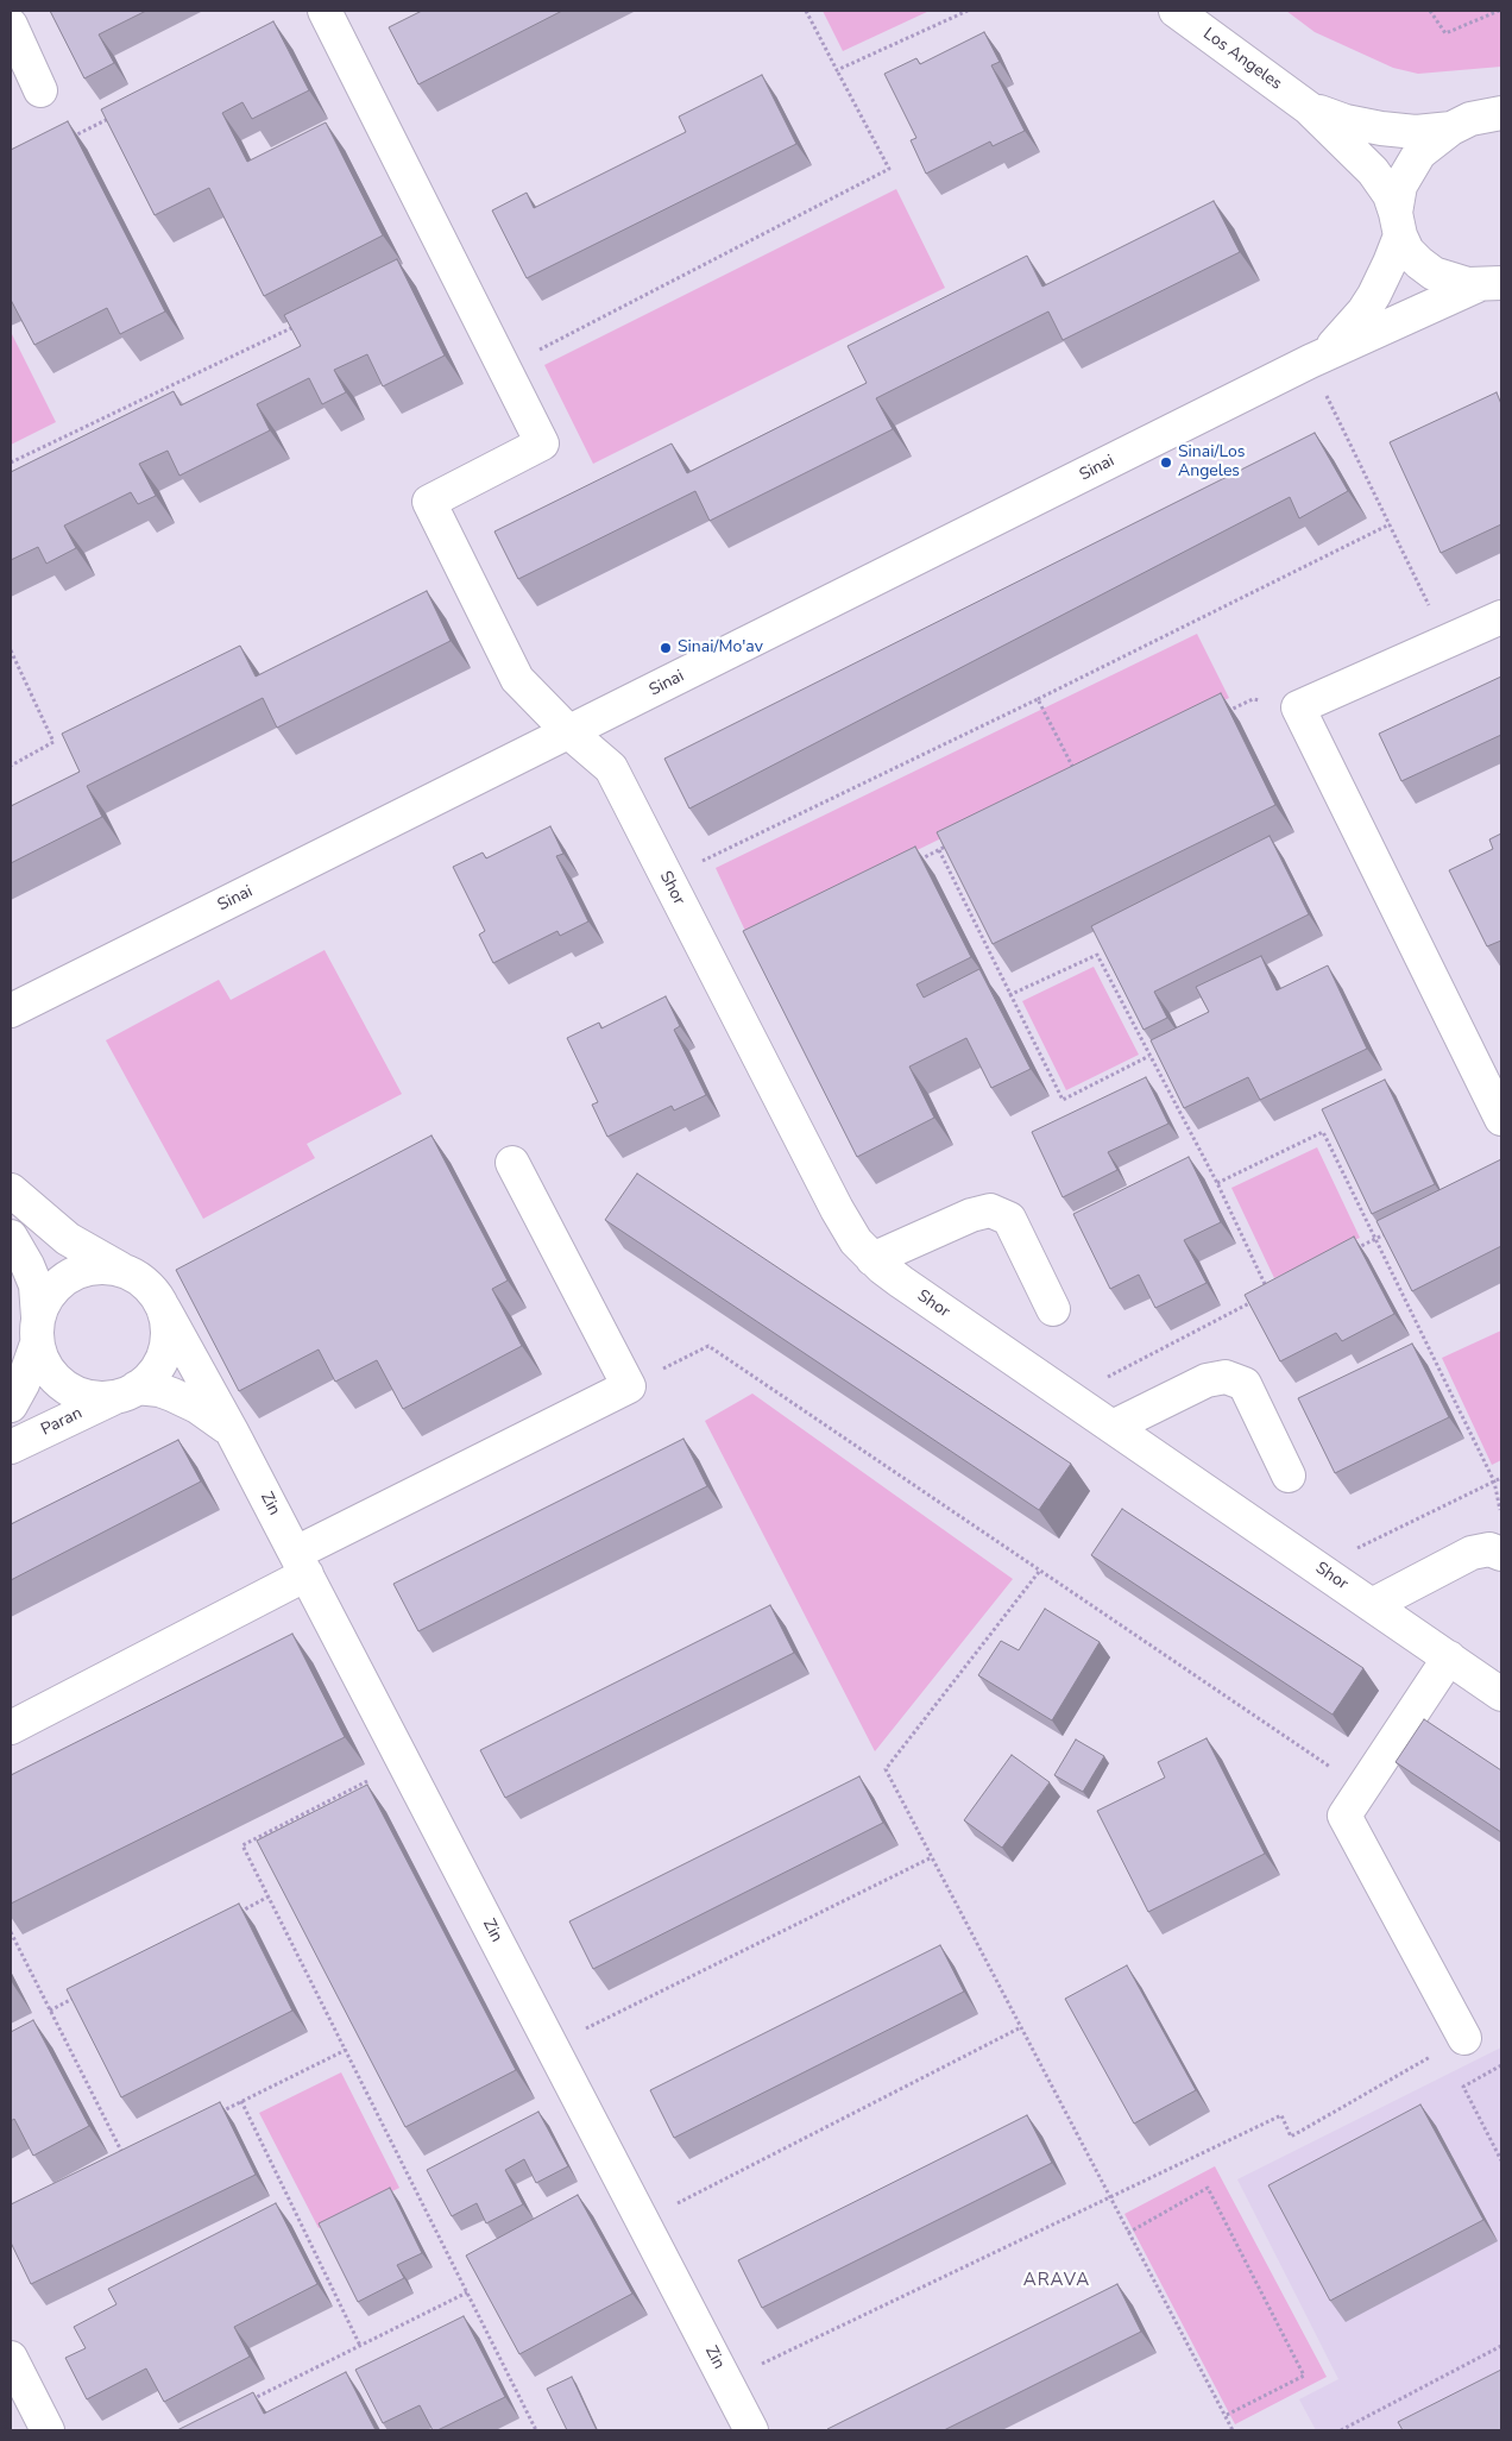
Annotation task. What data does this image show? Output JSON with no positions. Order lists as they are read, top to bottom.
{
  "streets": {
    "street": [
      "Los Angeles",
      "Sinai",
      "Shor",
      "Paran",
      "Zin"
    ]
  },
  "crossings": [
    ["Los Angeles", "Sinai"],
    ["Sinai", "Shor"],
    ["Paran", "Zin"]
  ],
  "districts": ["ARAVA"],
  "places": ["Sinai/Los Angeles", "Sinai/Mo'av"]
}
